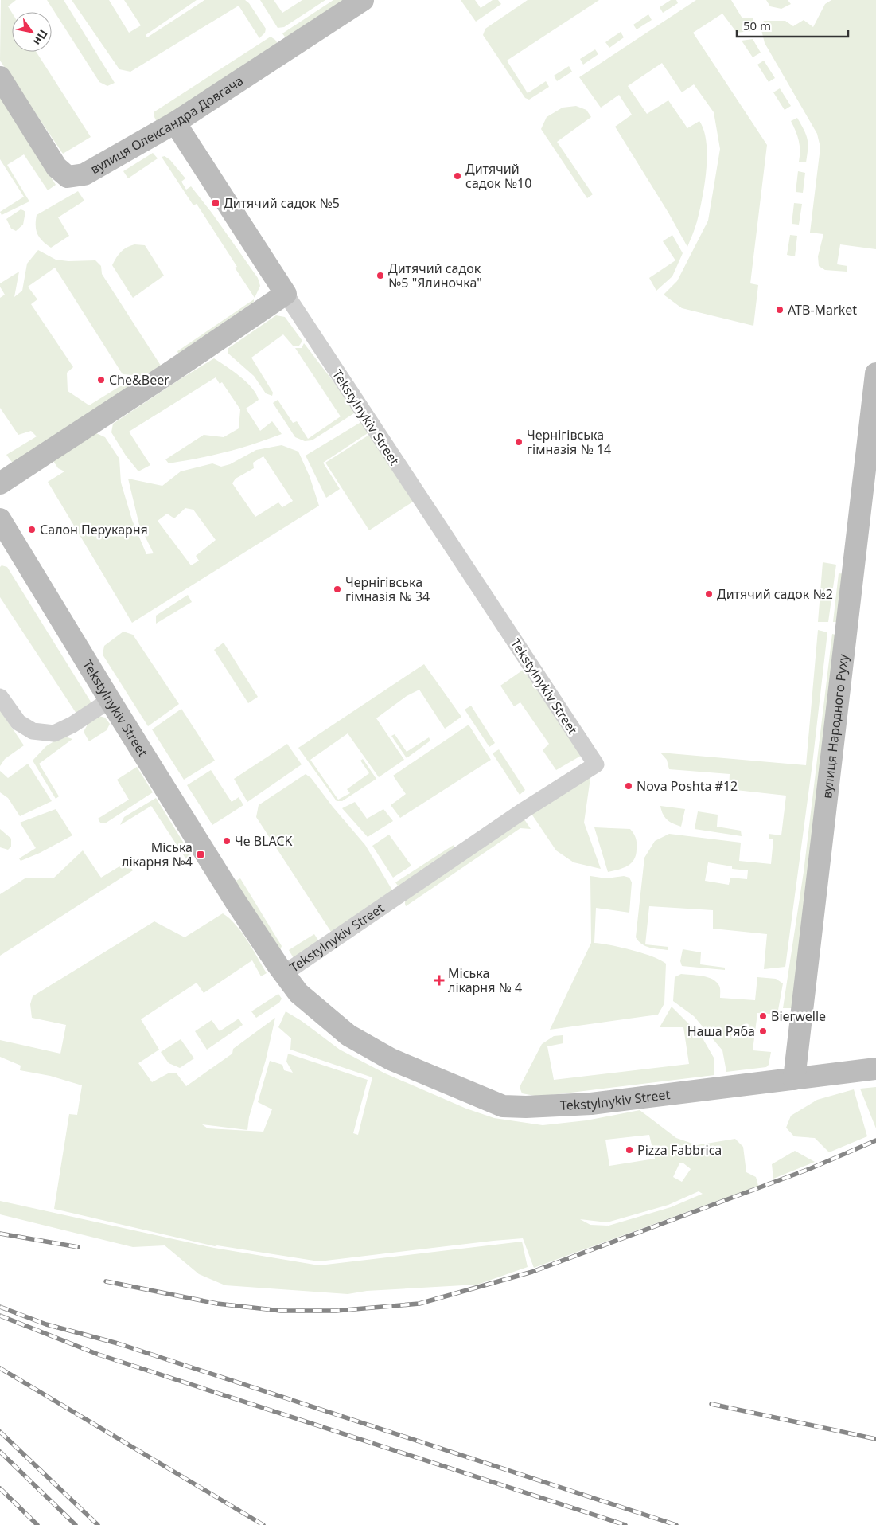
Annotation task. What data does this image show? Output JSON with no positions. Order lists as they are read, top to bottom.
{
  "streets": {
    "street": ["вулиця Олександра Довгача", "Tekstylnykiv Street", "вулиця Народного Руху"]
  },
  "crossings": [
    ["вулиця Олександра Довгача", "Tekstylnykiv Street"],
    ["Tekstylnykiv Street", "вулиця Народного Руху"]
  ],
  "places": {
    "other": [
      "Дитячий садок №10",
      "Дитячий садок №5 \"Ялиночка\"",
      "ATB-Market",
      "Che&Beer",
      "Чернігівська гімназія № 14",
      "Салон Перукарня",
      "Чернігівська гімназія № 34",
      "Дитячий садок №2",
      "Nova Poshta #12",
      "Че BLACK",
      "Bierwelle",
      "Наша Ряба",
      "Pizza Fabbrica"
    ],
    "transit": ["Дитячий садок №5", "Міська лікарня №4"],
    "health": ["Міська лікарня № 4"]
  },
  "scale_bar": "50 m",
  "north": "bottom right"
}
